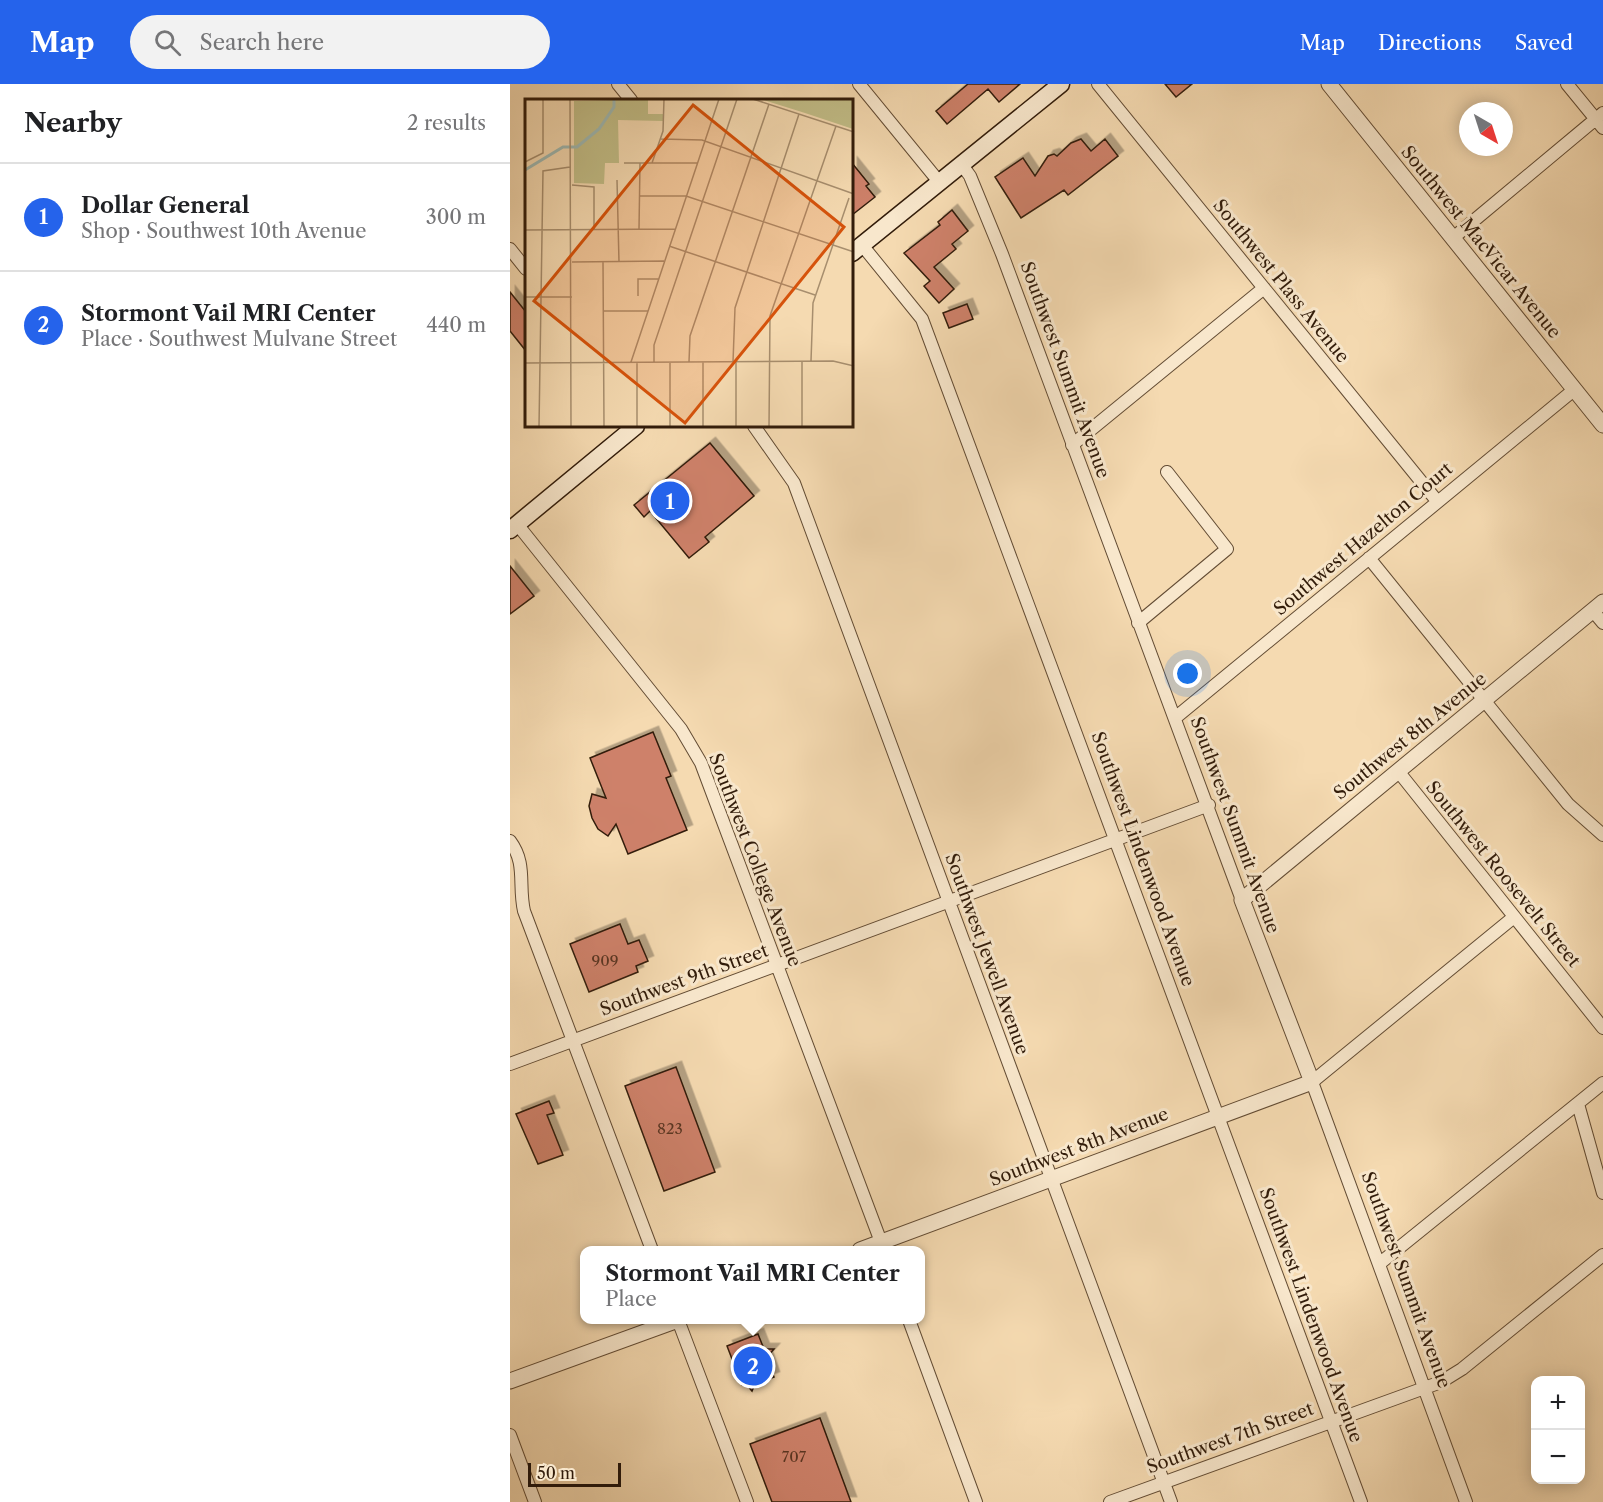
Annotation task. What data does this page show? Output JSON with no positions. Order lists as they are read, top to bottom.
{
  "streets": {
    "street": [
      "Southwest MacVicar Avenue",
      "Southwest Plass Avenue",
      "Southwest Summit Avenue",
      "Southwest Hazelton Court",
      "Southwest 8th Avenue",
      "Southwest Lindenwood Avenue",
      "Southwest College Avenue",
      "Southwest Roosevelt Street",
      "Southwest Jewell Avenue",
      "Southwest 9th Street",
      "Southwest 7th Street"
    ]
  },
  "crossings": [
    ["Southwest MacVicar Avenue", "Southwest Hazelton Court"],
    ["Southwest Plass Avenue", "Southwest Hazelton Court"],
    ["Southwest Summit Avenue", "Southwest Hazelton Court"],
    ["Southwest Summit Avenue", "Southwest 8th Avenue"],
    ["Southwest Summit Avenue", "Southwest 9th Street"],
    ["Southwest Summit Avenue", "Southwest 7th Street"],
    ["Southwest 8th Avenue", "Southwest Lindenwood Avenue"],
    ["Southwest 8th Avenue", "Southwest College Avenue"],
    ["Southwest 8th Avenue", "Southwest Roosevelt Street"],
    ["Southwest 8th Avenue", "Southwest Jewell Avenue"],
    ["Southwest Lindenwood Avenue", "Southwest 9th Street"],
    ["Southwest Lindenwood Avenue", "Southwest 7th Street"],
    ["Southwest College Avenue", "Southwest 9th Street"],
    ["Southwest Jewell Avenue", "Southwest 9th Street"],
    ["Southwest Jewell Avenue", "Southwest 7th Street"]
  ],
  "house_numbers": ["909", "823", "707"],
  "scale_bar": "50 m",
  "north": "bottom right",
  "page": {
    "header": "Map",
    "search": "Search here",
    "nav": ["Map", "Directions", "Saved"],
    "heading": ["Nearby", "2 results"],
    "list": [
      {
        "mark": "1",
        "name": "Dollar General",
        "note": "Shop · Southwest 10th Avenue",
        "value": "300 m"
      },
      {
        "mark": "2",
        "name": "Stormont Vail MRI Center",
        "note": "Place · Southwest Mulvane Street",
        "value": "440 m"
      }
    ],
    "pins": ["1", "2"],
    "popup": ["Stormont Vail MRI Center", "Place"],
    "map_buttons": ["+", "−"],
    "scale": "50 m"
  }
}
